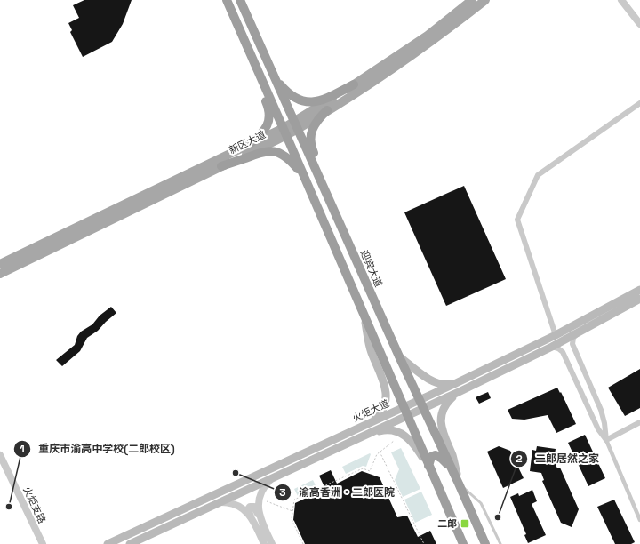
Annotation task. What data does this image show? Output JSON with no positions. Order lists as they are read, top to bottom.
{
  "streets": {
    "highway": ["迎宾大道"],
    "main road": ["新区大道", "火炬大道"],
    "street": ["火炬支路"]
  },
  "crossings": [
    ["新区大道", "迎宾大道"],
    ["迎宾大道", "火炬大道"]
  ],
  "places": {
    "other": ["渝高香洲‧二郎医院", "重庆市渝高中学校(二郎校区)", "二郎居然之家"],
    "transit": ["二郎"]
  }
}
